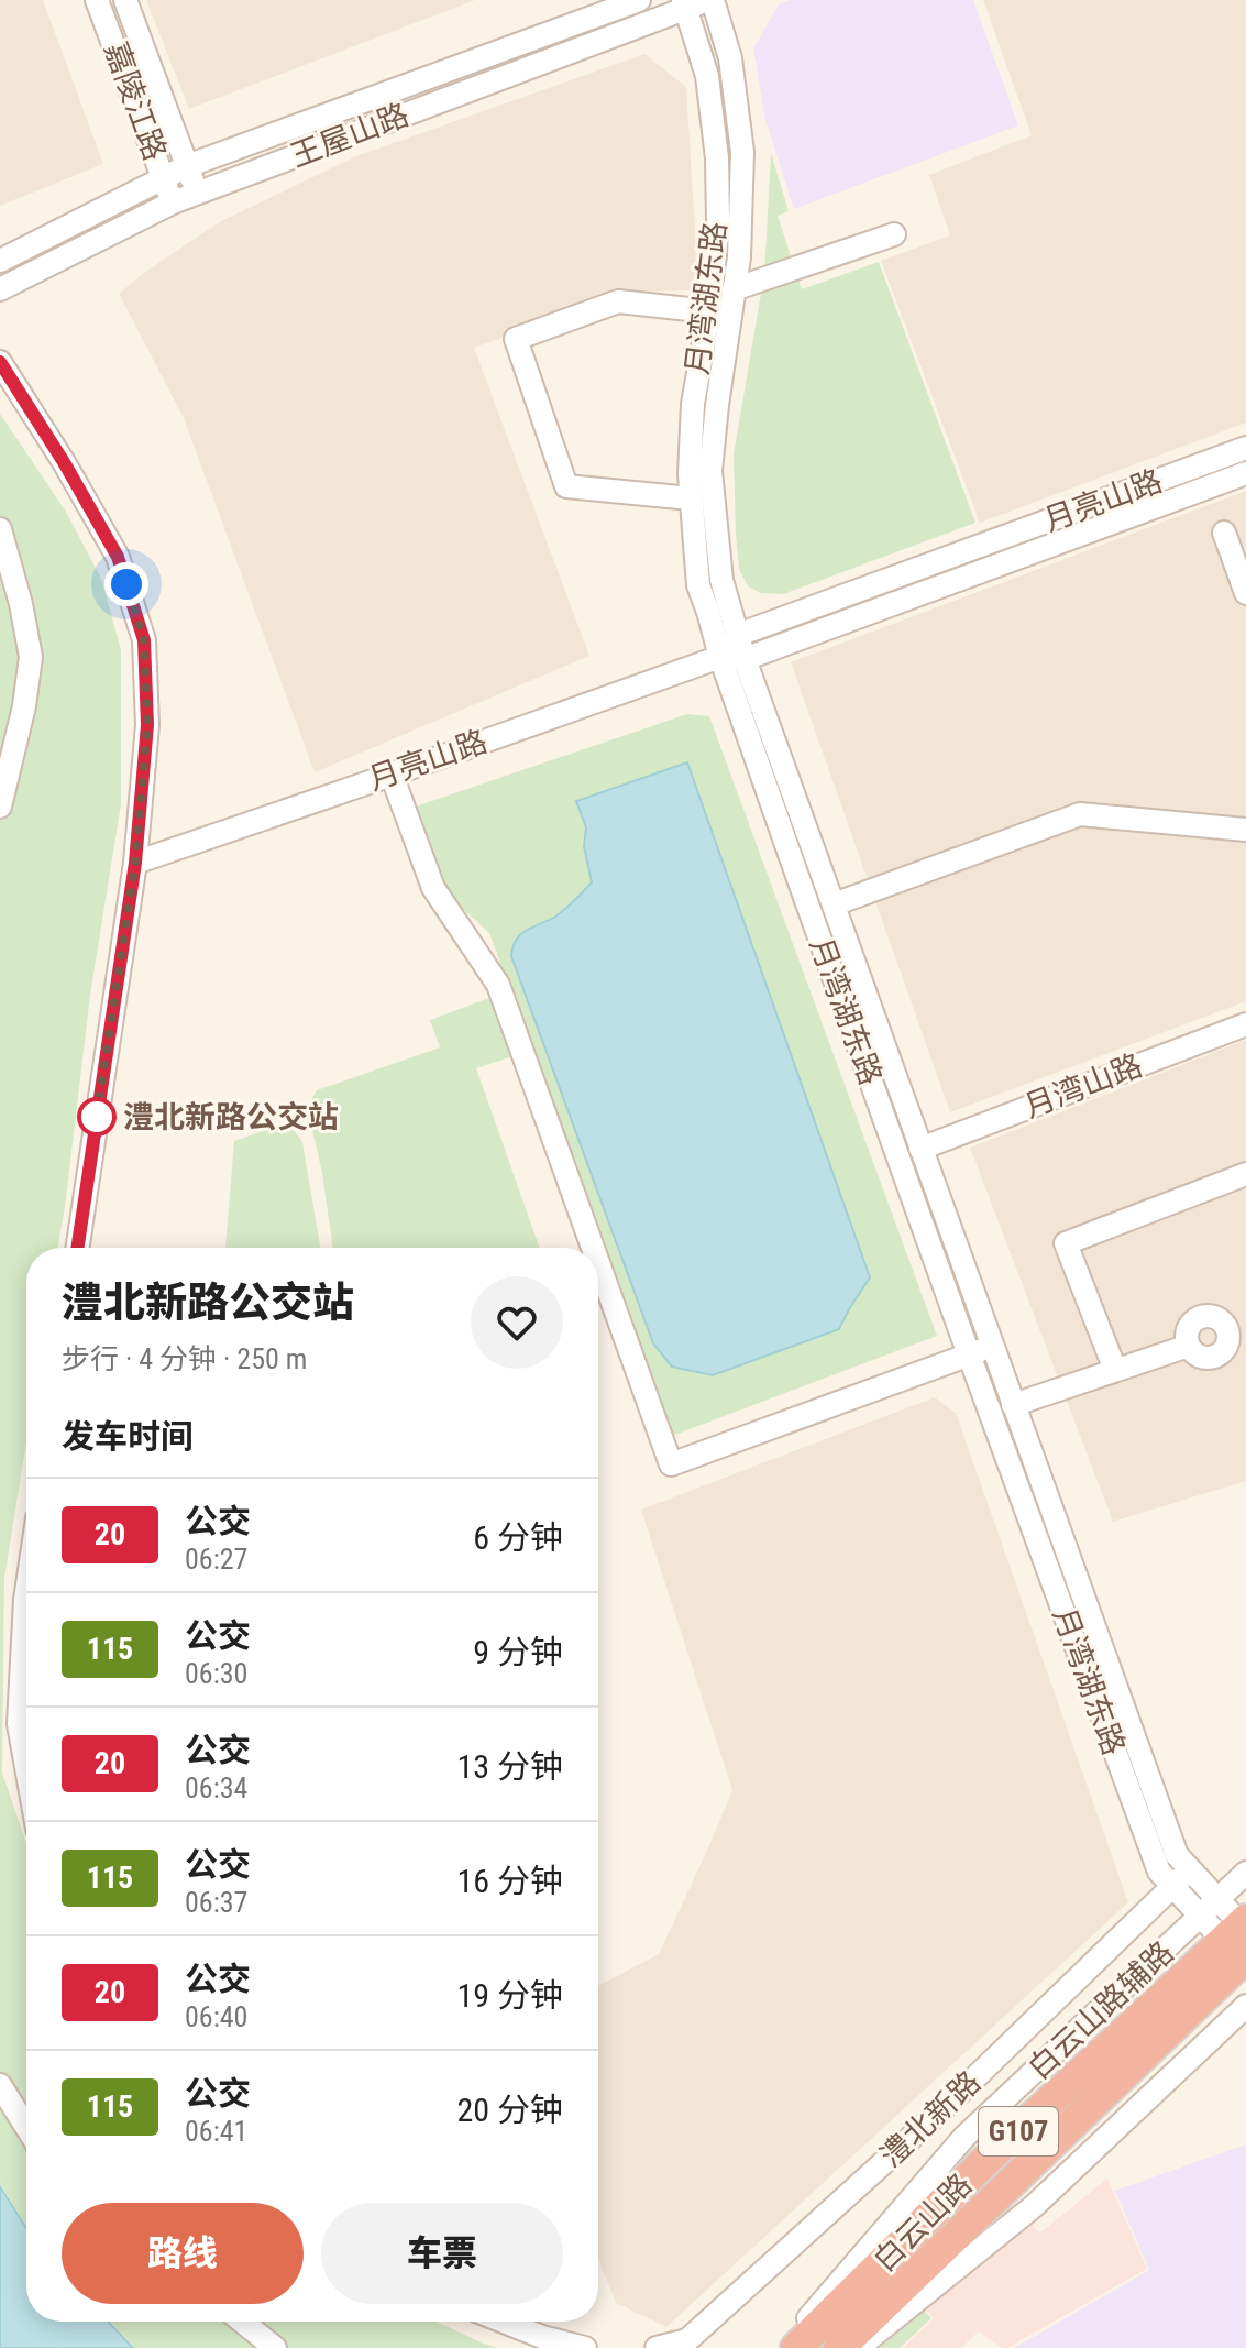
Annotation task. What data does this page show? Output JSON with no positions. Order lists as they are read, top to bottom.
{
  "streets": {
    "highway": ["G107", "白云山路"],
    "street": [
      "嘉陵江路",
      "王屋山路",
      "月湾湖东路",
      "月亮山路",
      "月湾山路",
      "白云山路辅路",
      "澧北新路"
    ]
  },
  "crossings": [
    ["嘉陵江路", "王屋山路"],
    ["王屋山路", "月湾湖东路"],
    ["月湾湖东路", "月亮山路"],
    ["月湾湖东路", "月湾山路"],
    ["月湾湖东路", "白云山路辅路"],
    ["月湾湖东路", "澧北新路"],
    ["月湾湖东路", "白云山路"]
  ],
  "places": ["澧北新路公交站"],
  "lines": ["bus line 20"],
  "page": {
    "heading": [
      ["澧北新路公交站", "步行 · 4 分钟 · 250 m"],
      "发车时间"
    ],
    "list": [
      {
        "mark": "20",
        "name": "公交",
        "note": "06:27",
        "value": "6 分钟"
      },
      {
        "mark": "115",
        "name": "公交",
        "note": "06:30",
        "value": "9 分钟"
      },
      {
        "mark": "20",
        "name": "公交",
        "note": "06:34",
        "value": "13 分钟"
      },
      {
        "mark": "115",
        "name": "公交",
        "note": "06:37",
        "value": "16 分钟"
      },
      {
        "mark": "20",
        "name": "公交",
        "note": "06:40",
        "value": "19 分钟"
      },
      {
        "mark": "115",
        "name": "公交",
        "note": "06:41",
        "value": "20 分钟"
      }
    ],
    "buttons": ["路线", "车票"]
  }
}
